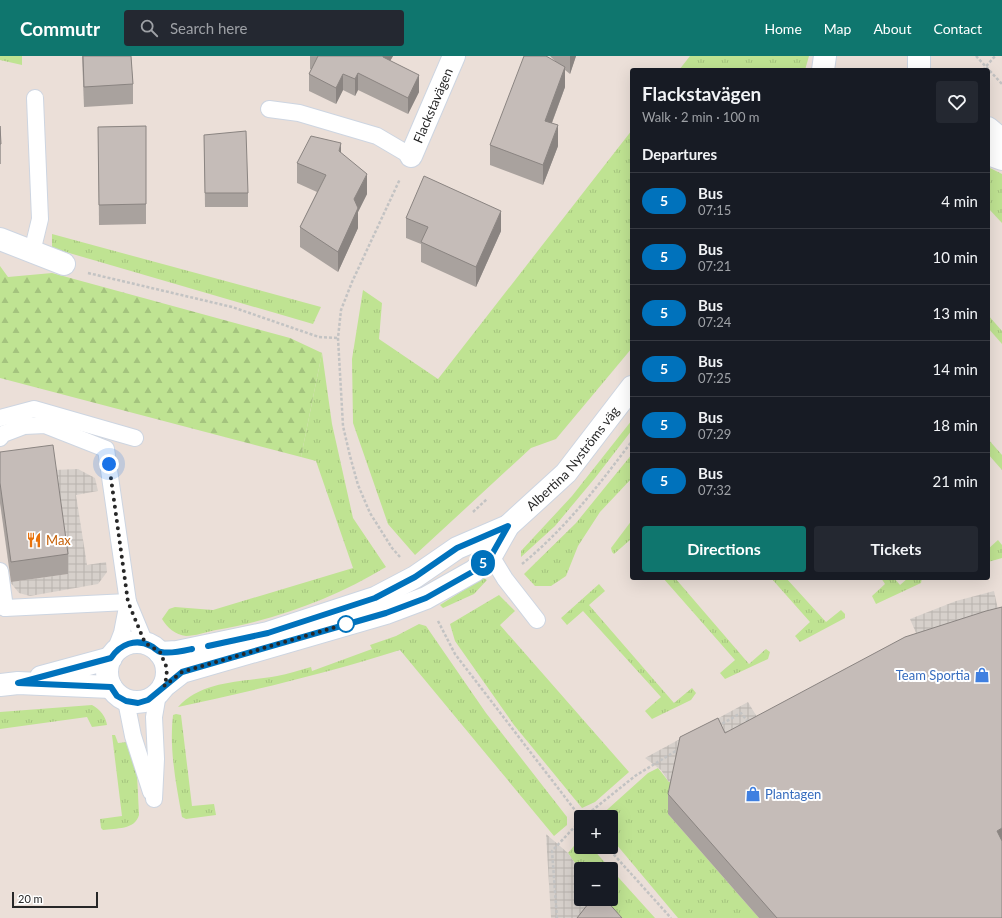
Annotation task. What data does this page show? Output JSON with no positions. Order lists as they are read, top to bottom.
{
  "streets": {
    "street": ["Flackstavägen", "Albertina Nyströms väg"]
  },
  "places": {
    "restaurant": ["Max"],
    "shop": ["Team Sportia", "Plantagen"]
  },
  "lines": ["bus line 5"],
  "scale_bar": "20 m",
  "page": {
    "header": "Commutr",
    "search": "Search here",
    "nav": [
      "Home",
      "Map",
      "About",
      "Contact"
    ],
    "on_map": "5",
    "heading": [
      ["Flackstavägen", "Walk · 2 min · 100 m"],
      "Departures"
    ],
    "list": [
      {
        "mark": "5",
        "name": "Bus",
        "note": "07:15",
        "value": "4 min"
      },
      {
        "mark": "5",
        "name": "Bus",
        "note": "07:21",
        "value": "10 min"
      },
      {
        "mark": "5",
        "name": "Bus",
        "note": "07:24",
        "value": "13 min"
      },
      {
        "mark": "5",
        "name": "Bus",
        "note": "07:25",
        "value": "14 min"
      },
      {
        "mark": "5",
        "name": "Bus",
        "note": "07:29",
        "value": "18 min"
      },
      {
        "mark": "5",
        "name": "Bus",
        "note": "07:32",
        "value": "21 min"
      }
    ],
    "buttons": ["Directions", "Tickets"],
    "map_buttons": ["+", "−"],
    "scale": "20 m"
  }
}
